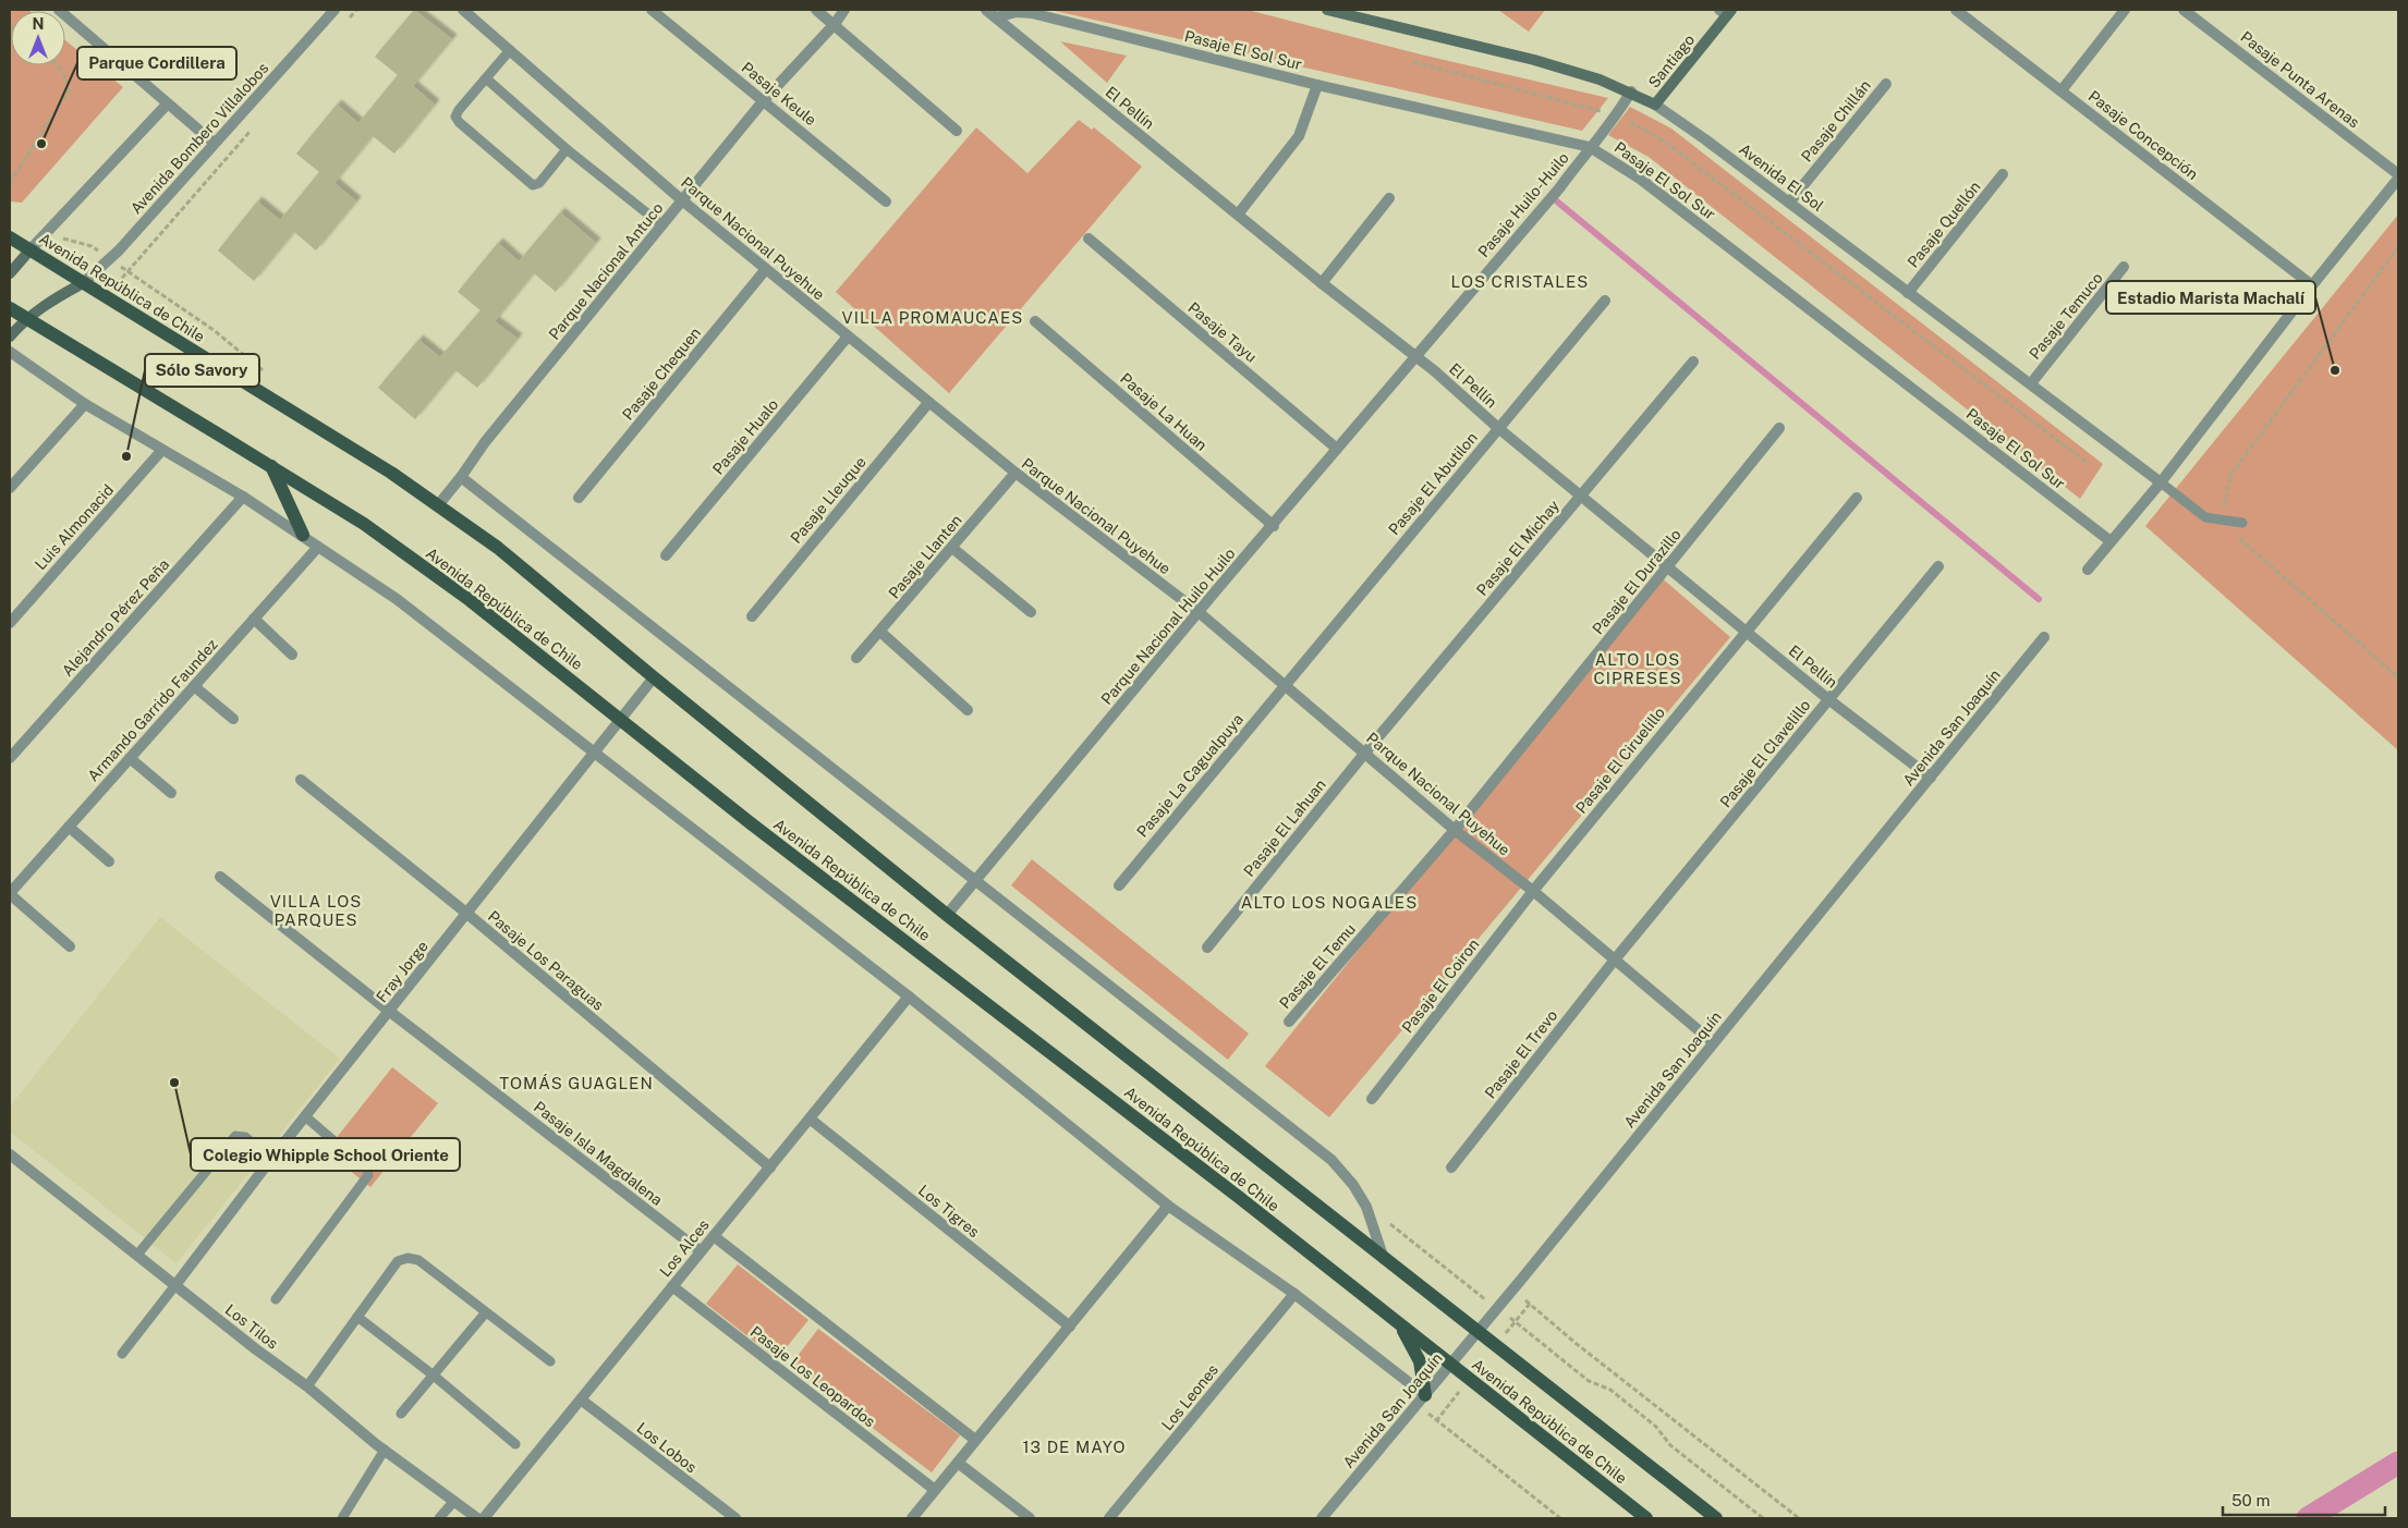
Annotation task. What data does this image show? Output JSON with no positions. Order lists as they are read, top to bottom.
{
  "streets": {
    "main road": ["Avenida República de Chile"],
    "street": [
      "Pasaje El Sol Sur",
      "Santiago",
      "Pasaje Punta Arenas",
      "Pasaje Keule",
      "El Pellín",
      "Pasaje Chillán",
      "Pasaje Concepción",
      "Avenida Bombero Villalobos",
      "Avenida El Sol",
      "Pasaje Huilo-Huilo",
      "Pasaje Quellón",
      "Parque Nacional Puyehue",
      "Parque Nacional Antuco",
      "Pasaje Temuco",
      "Pasaje Tayu",
      "Pasaje Chequen",
      "Pasaje La Huan",
      "Pasaje Hualo",
      "Pasaje El Abutilon",
      "Pasaje Lleuque",
      "Luis Almonacid",
      "Pasaje El Michay",
      "Pasaje Llanten",
      "Pasaje El Durazillo",
      "Alejandro Pérez Peña",
      "Parque Nacional Huilo Huilo",
      "Armando Garrido Faundez",
      "Avenida San Joaquín",
      "Pasaje El Clavelillo",
      "Pasaje El Ciruelillo",
      "Pasaje La Cagualpuya",
      "Pasaje El Lahuan",
      "Pasaje Los Paraguas",
      "Pasaje El Temu",
      "Fray Jorge",
      "Pasaje El Coiron",
      "Pasaje El Trevo",
      "Pasaje Isla Magdalena",
      "Los Tigres",
      "Los Alces",
      "Los Tilos",
      "Pasaje Los Leopardos",
      "Los Leones",
      "Los Lobos"
    ]
  },
  "crossings": [
    ["Pasaje El Sol Sur", "El Pellín"],
    ["Pasaje El Sol Sur", "Pasaje Huilo-Huilo"],
    ["Santiago", "Avenida El Sol"],
    ["Pasaje Keule", "Parque Nacional Antuco"],
    ["El Pellín", "Pasaje Huilo-Huilo"],
    ["El Pellín", "Pasaje El Abutilon"],
    ["El Pellín", "Pasaje El Michay"],
    ["El Pellín", "Pasaje El Durazillo"],
    ["El Pellín", "Parque Nacional Huilo Huilo"],
    ["El Pellín", "Avenida San Joaquín"],
    ["El Pellín", "Pasaje El Clavelillo"],
    ["El Pellín", "Pasaje El Ciruelillo"],
    ["Pasaje Chillán", "Avenida El Sol"],
    ["Avenida Bombero Villalobos", "Avenida República de Chile"],
    ["Avenida El Sol", "Pasaje Huilo-Huilo"],
    ["Avenida El Sol", "Pasaje Quellón"],
    ["Avenida El Sol", "Pasaje Temuco"],
    ["Pasaje Huilo-Huilo", "Parque Nacional Huilo Huilo"],
    ["Parque Nacional Puyehue", "Parque Nacional Antuco"],
    ["Parque Nacional Puyehue", "Pasaje Chequen"],
    ["Parque Nacional Puyehue", "Pasaje Hualo"],
    ["Parque Nacional Puyehue", "Pasaje El Abutilon"],
    ["Parque Nacional Puyehue", "Pasaje Lleuque"],
    ["Parque Nacional Puyehue", "Pasaje El Michay"],
    ["Parque Nacional Puyehue", "Pasaje Llanten"],
    ["Parque Nacional Puyehue", "Pasaje El Durazillo"],
    ["Parque Nacional Puyehue", "Parque Nacional Huilo Huilo"],
    ["Parque Nacional Puyehue", "Avenida San Joaquín"],
    ["Parque Nacional Puyehue", "Pasaje El Clavelillo"],
    ["Parque Nacional Puyehue", "Pasaje El Ciruelillo"],
    ["Parque Nacional Puyehue", "Pasaje La Cagualpuya"],
    ["Parque Nacional Puyehue", "Pasaje El Lahuan"],
    ["Parque Nacional Puyehue", "Pasaje El Temu"],
    ["Parque Nacional Puyehue", "Pasaje El Coiron"],
    ["Parque Nacional Puyehue", "Pasaje El Trevo"],
    ["Parque Nacional Antuco", "Avenida República de Chile"],
    ["Avenida República de Chile", "Parque Nacional Huilo Huilo"],
    ["Avenida República de Chile", "Avenida San Joaquín"],
    ["Avenida República de Chile", "Fray Jorge"],
    ["Pasaje Tayu", "Parque Nacional Huilo Huilo"],
    ["Pasaje La Huan", "Parque Nacional Huilo Huilo"],
    ["Pasaje El Abutilon", "Pasaje La Cagualpuya"],
    ["Pasaje El Michay", "Pasaje El Lahuan"],
    ["Pasaje El Durazillo", "Pasaje El Temu"],
    ["Pasaje El Clavelillo", "Pasaje El Trevo"],
    ["Pasaje El Ciruelillo", "Pasaje El Coiron"],
    ["Pasaje Los Paraguas", "Fray Jorge"],
    ["Pasaje Los Paraguas", "Los Alces"],
    ["Fray Jorge", "Pasaje Isla Magdalena"],
    ["Fray Jorge", "Los Tilos"],
    ["Pasaje Isla Magdalena", "Los Alces"],
    ["Los Tigres", "Los Alces"],
    ["Los Alces", "Pasaje Los Leopardos"],
    ["Los Alces", "Los Lobos"]
  ],
  "districts": [
    "LOS CRISTALES",
    "VILLA PROMAUCAES",
    "ALTO LOS CIPRESES",
    "VILLA LOS PARQUES",
    "ALTO LOS NOGALES",
    "TOMÁS GUAGLEN",
    "13 DE MAYO"
  ],
  "places": [
    "Parque Cordillera",
    "Estadio Marista Machalí",
    "Sólo Savory",
    "Colegio Whipple School Oriente"
  ],
  "scale_bar": "50 m",
  "north": "top"
}
